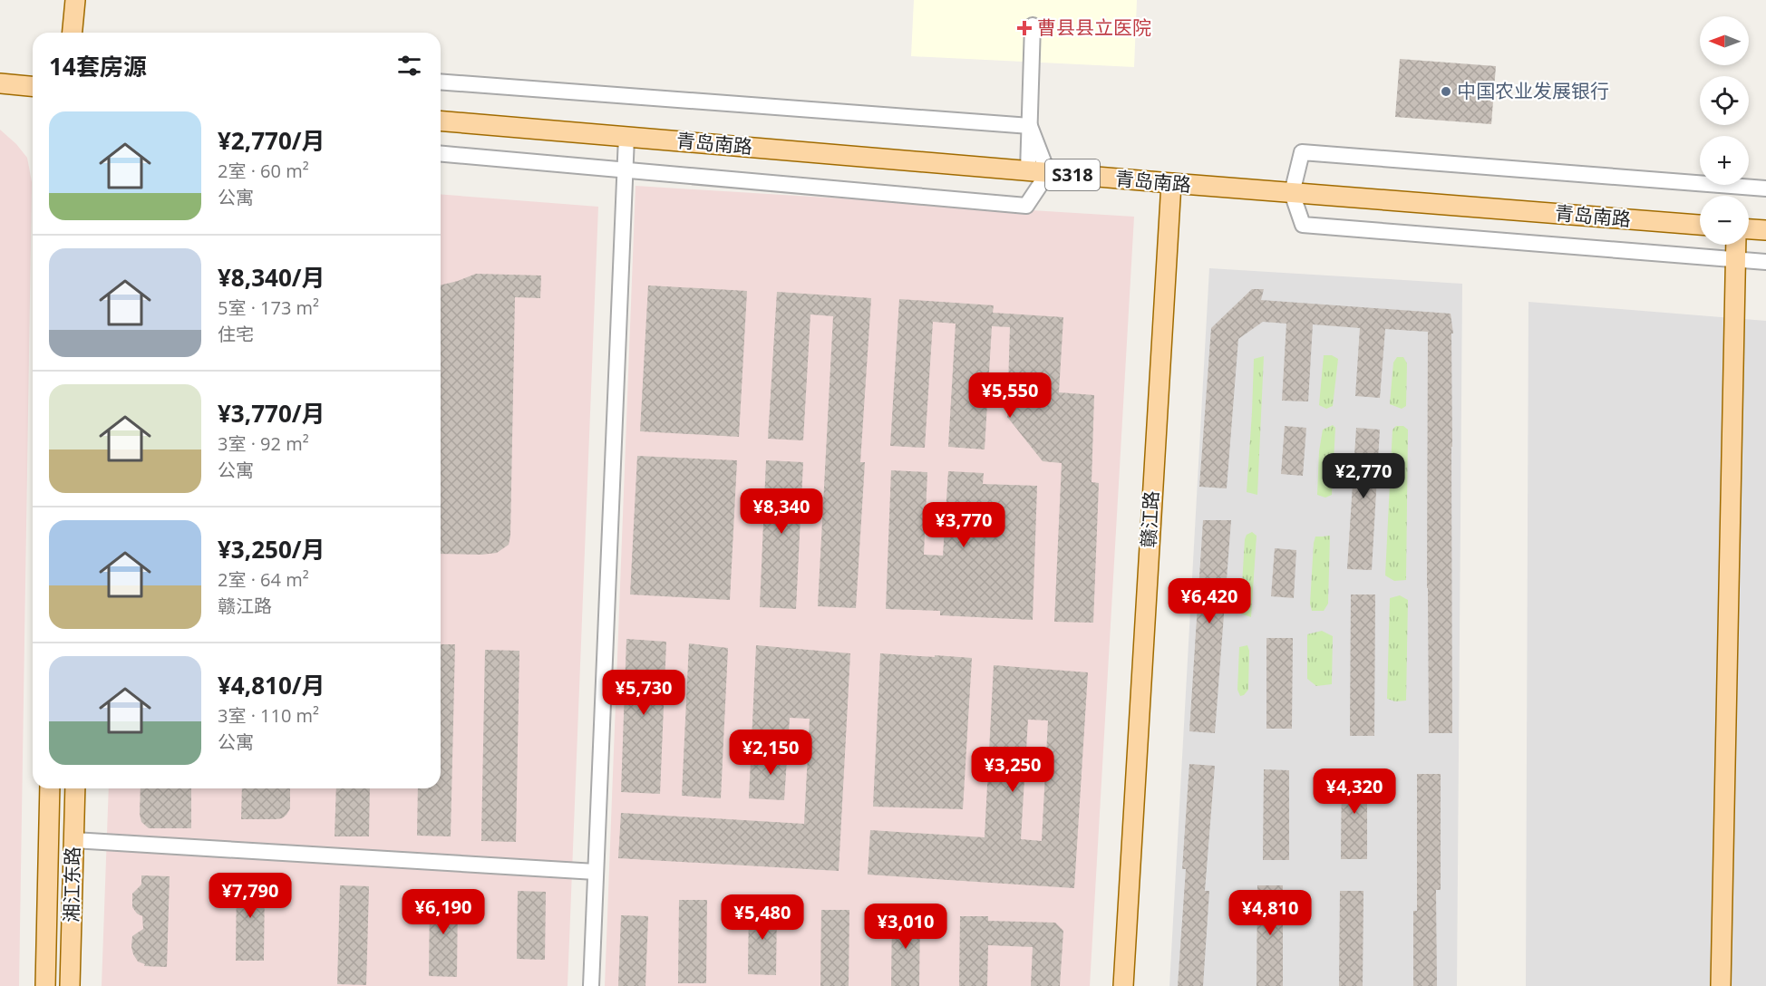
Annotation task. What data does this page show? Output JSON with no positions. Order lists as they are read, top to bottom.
{
  "streets": {
    "main road": [
      "青岛南路",
      "S318",
      "赣江路",
      "湘江东路"
    ]
  },
  "crossings": [
    ["青岛南路", "赣江路"]
  ],
  "places": {
    "health": ["曹县县立医院"],
    "other": ["中国农业发展银行"]
  },
  "north": "left",
  "page": {
    "map_buttons": ["+", "−"],
    "heading": "14套房源",
    "list": [
      {
        "name": "¥2,770/月",
        "note": "2室 · 60 m² · 公寓"
      },
      {
        "name": "¥8,340/月",
        "note": "5室 · 173 m² · 住宅"
      },
      {
        "name": "¥3,770/月",
        "note": "3室 · 92 m² · 公寓"
      },
      {
        "name": "¥3,250/月",
        "note": "2室 · 64 m² · 赣江路"
      },
      {
        "name": "¥4,810/月",
        "note": "3室 · 110 m² · 公寓"
      }
    ],
    "price": [
      "¥5,550",
      "¥2,770",
      "¥8,340",
      "¥3,770",
      "¥6,420",
      "¥5,730",
      "¥2,150",
      "¥3,250",
      "¥4,320",
      "¥7,790",
      "¥6,190",
      "¥4,810",
      "¥5,480",
      "¥3,010"
    ]
  }
}
